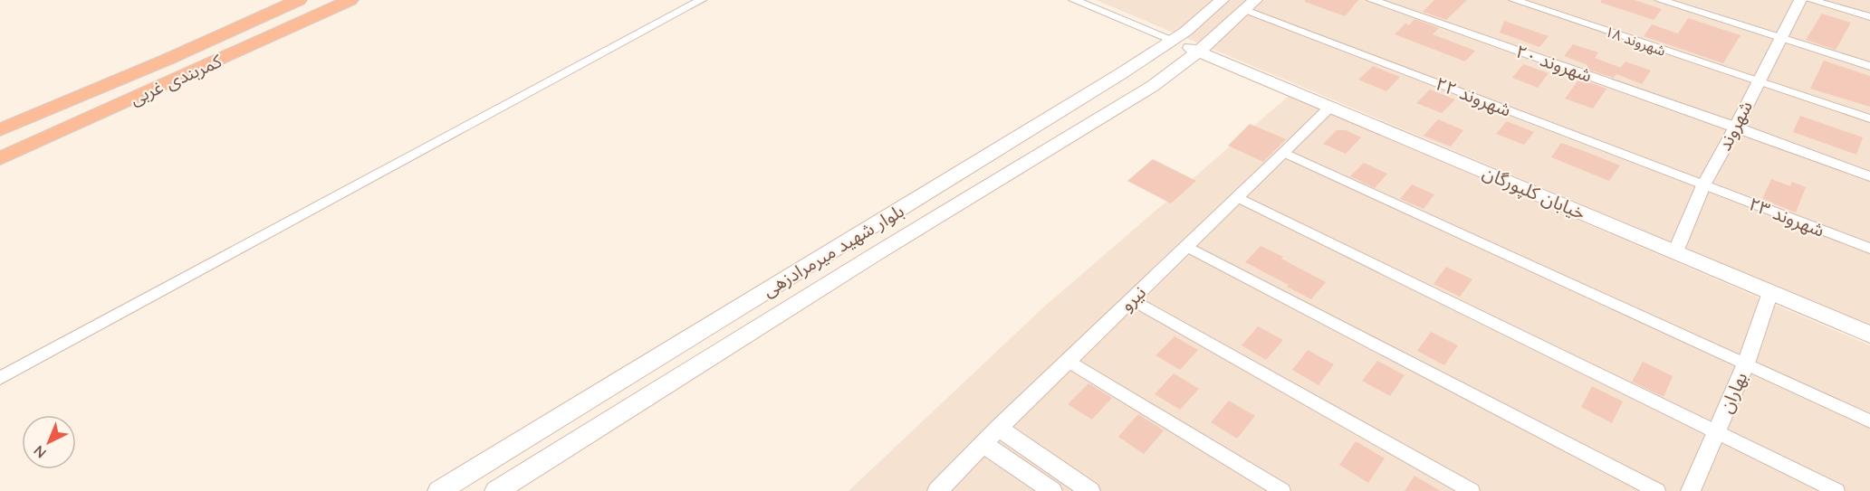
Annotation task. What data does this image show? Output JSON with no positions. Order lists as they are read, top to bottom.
{
  "streets": {
    "highway": ["کمربندی غربی"],
    "main road": ["خیابان کلپورگان", "بلوار شهید میرمرادزهی"],
    "street": [
      "شهروند ۱۸",
      "شهروند ۲۰",
      "شهروند ۲۲",
      "شهروند",
      "شهروند ۲۳",
      "نیرو",
      "بهاران"
    ]
  },
  "crossings": [
    ["شهروند ۱۸", "شهروند"],
    ["شهروند ۲۰", "شهروند"],
    ["شهروند ۲۲", "شهروند"],
    ["شهروند ۲۲", "شهروند ۲۳"],
    ["شهروند ۲۲", "بلوار شهید میرمرادزهی"],
    ["شهروند", "خیابان کلپورگان"],
    ["شهروند", "شهروند ۲۳"],
    ["خیابان کلپورگان", "بلوار شهید میرمرادزهی"],
    ["خیابان کلپورگان", "نیرو"],
    ["خیابان کلپورگان", "بهاران"]
  ],
  "north": "bottom left"
}
